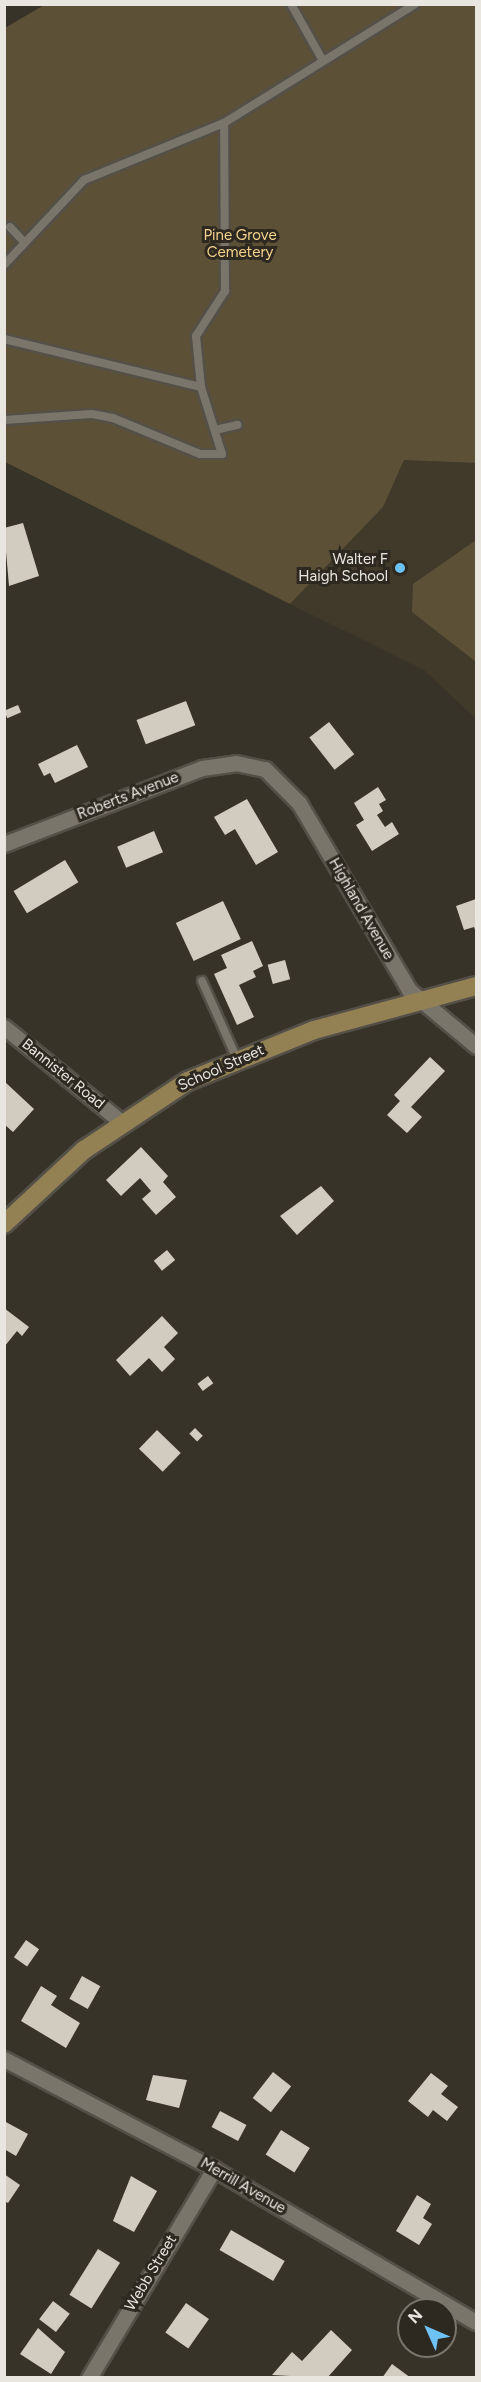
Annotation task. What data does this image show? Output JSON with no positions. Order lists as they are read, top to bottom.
{
  "streets": {
    "street": [
      "Roberts Avenue",
      "Highland Avenue",
      "School Street",
      "Bannister Road",
      "Merrill Avenue",
      "Webb Street"
    ]
  },
  "crossings": [
    ["Roberts Avenue", "Highland Avenue"],
    ["Highland Avenue", "School Street"],
    ["School Street", "Bannister Road"],
    ["Merrill Avenue", "Webb Street"]
  ],
  "parks": ["Pine Grove Cemetery"],
  "places": ["Walter F Haigh School"],
  "north": "top left"
}
